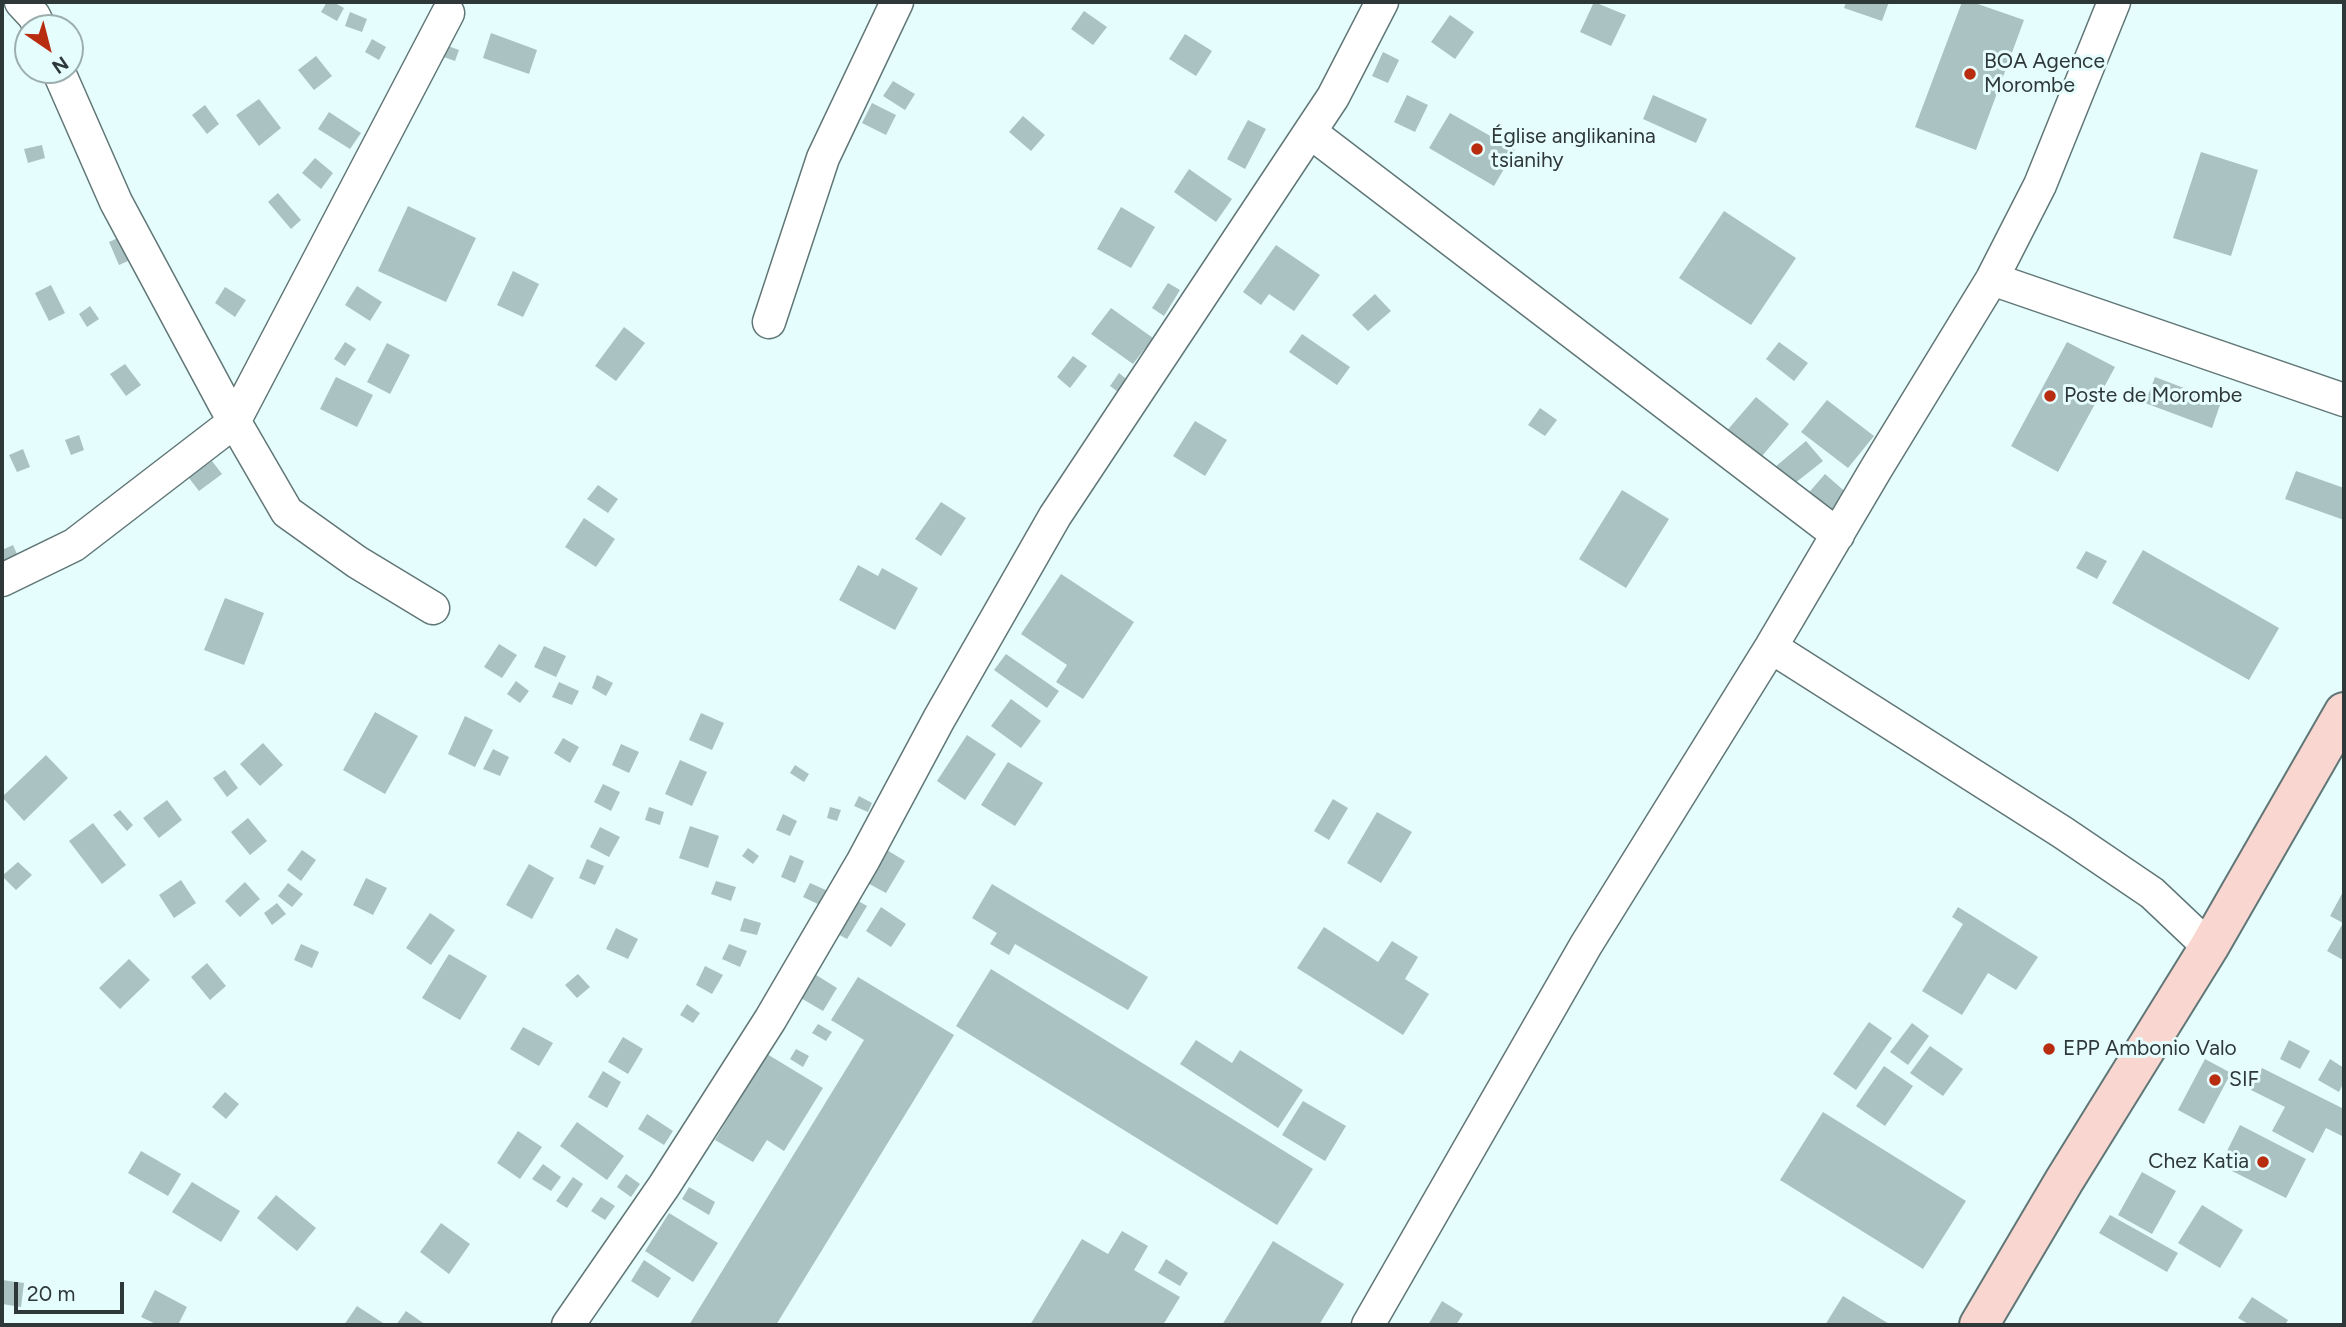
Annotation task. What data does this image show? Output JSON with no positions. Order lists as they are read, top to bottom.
{
  "places": [
    "BOA Agence Morombe",
    "Église anglikanina tsianihy",
    "Poste de Morombe",
    "EPP Ambonio Valo",
    "SIF",
    "Chez Katia"
  ],
  "scale_bar": "20 m",
  "north": "bottom right"
}
